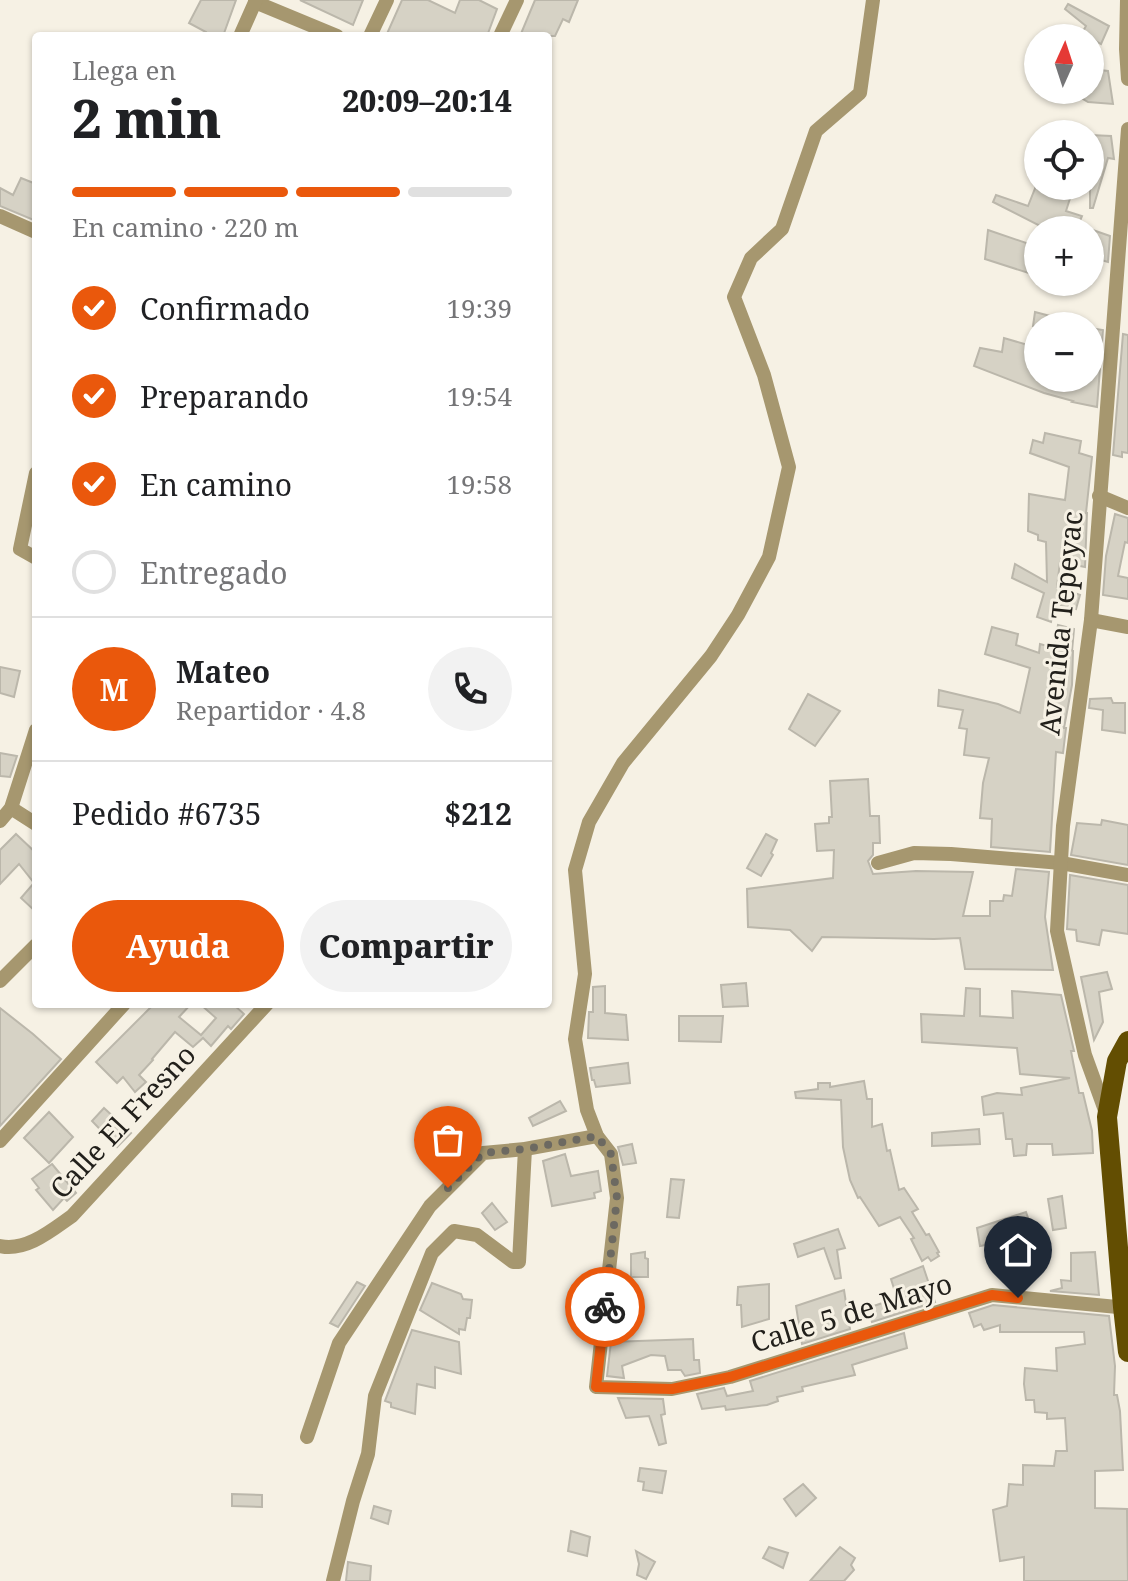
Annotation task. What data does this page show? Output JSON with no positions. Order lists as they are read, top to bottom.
{
  "streets": {
    "street": ["Avenida Tepeyac", "Calle El Fresno", "Calle 5 de Mayo"]
  },
  "north": "top",
  "page": {
    "map_buttons": ["+", "−"],
    "heading": ["2 min", "Llega en", "20:09–20:14"],
    "panel": [
      "Mateo",
      "Repartidor · 4.8",
      "Pedido #6735",
      "$212"
    ],
    "bar": "En camino · 220 m",
    "list": [
      ["Confirmado", "19:39"],
      ["Preparando", "19:54"],
      ["En camino", "19:58"],
      "Entregado"
    ],
    "round": "M",
    "buttons": ["Ayuda", "Compartir"]
  }
}
